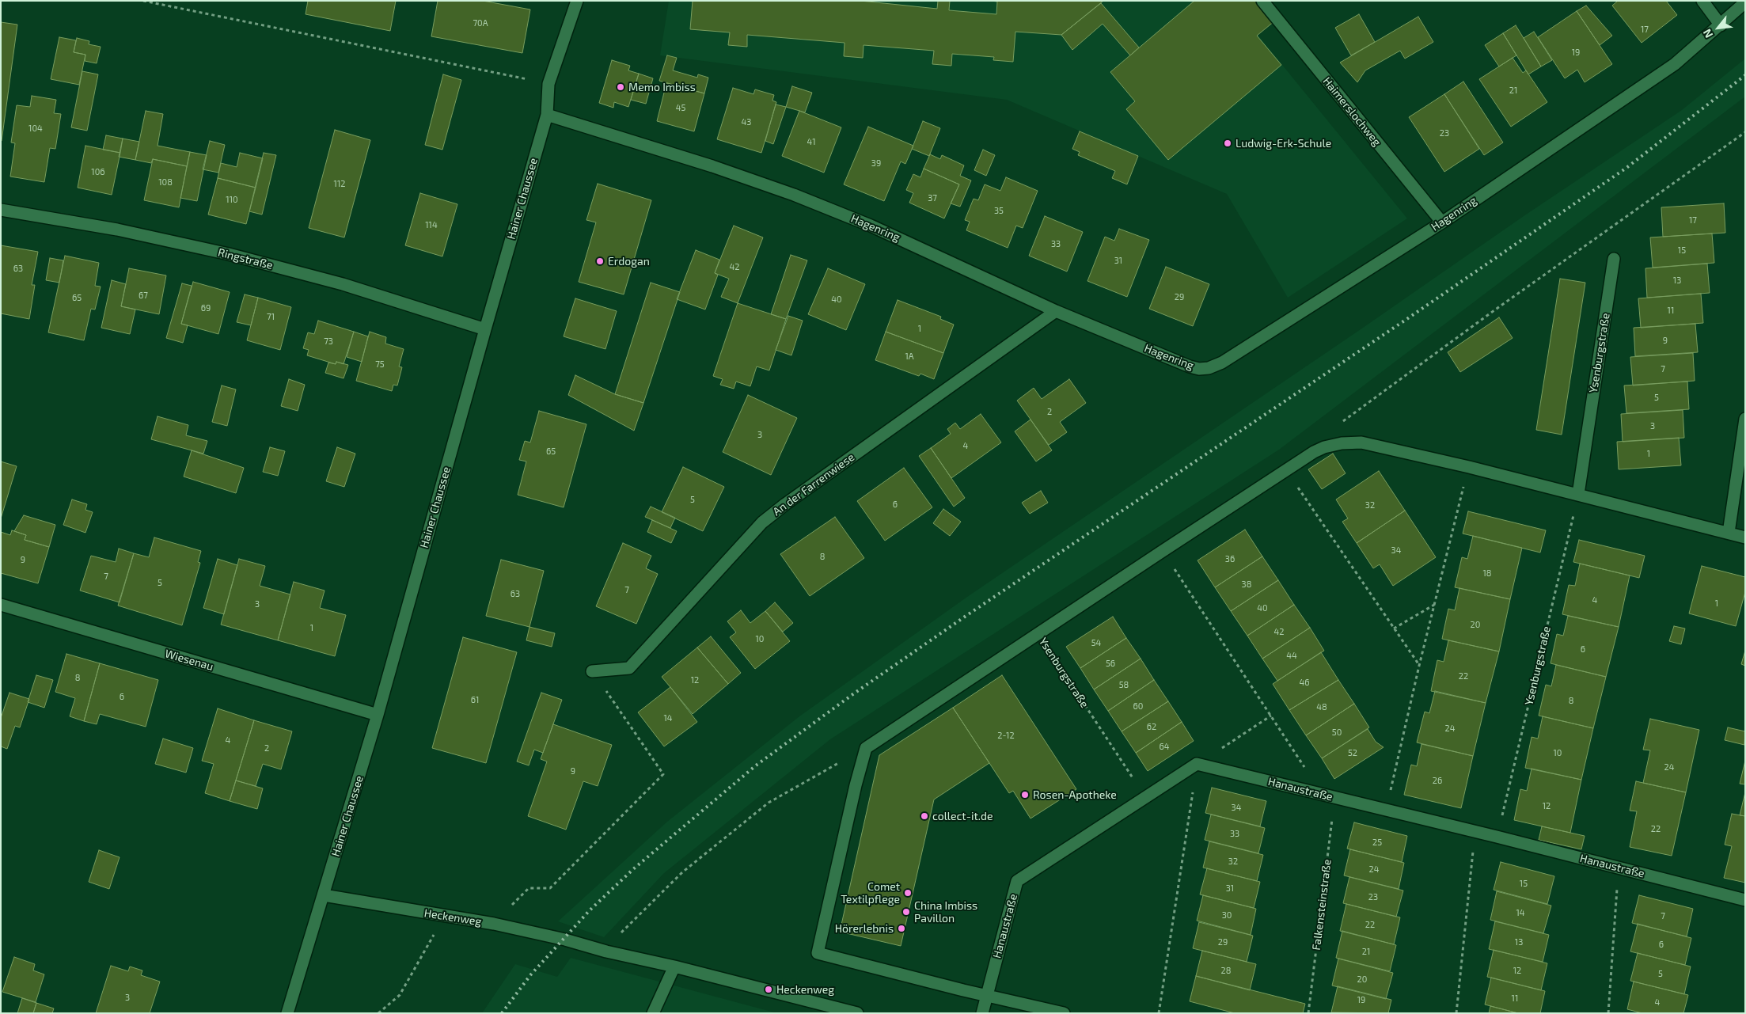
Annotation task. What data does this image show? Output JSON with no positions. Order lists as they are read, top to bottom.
{
  "streets": {
    "street": [
      "Haimerslochweg",
      "Hainer Chaussee",
      "Hagenring",
      "Ringstraße",
      "Ysenburgstraße",
      "An der Farrenwiese",
      "Wiesenau",
      "Hanaustraße",
      "Heckenweg"
    ],
    "path": ["Falkensteinstraße"]
  },
  "crossings": [
    ["Haimerslochweg", "Hagenring"],
    ["Hainer Chaussee", "Hagenring"],
    ["Hainer Chaussee", "Ringstraße"],
    ["Hainer Chaussee", "Wiesenau"],
    ["Hainer Chaussee", "Heckenweg"],
    ["Hagenring", "An der Farrenwiese"],
    ["Ysenburgstraße", "Hanaustraße"],
    ["Hanaustraße", "Falkensteinstraße"]
  ],
  "places": [
    "Memo Imbiss",
    "Ludwig-Erk-Schule",
    "Erdogan",
    "Rosen-Apotheke",
    "collect-it.de",
    "Comet Textilpflege",
    "China Imbiss Pavillon",
    "Hörerlebnis",
    "Heckenweg"
  ],
  "house_numbers": [
    "70A",
    "17",
    "19",
    "21",
    "45",
    "43",
    "104",
    "23",
    "41",
    "39",
    "106",
    "108",
    "112",
    "37",
    "110",
    "35",
    "17",
    "114",
    "33",
    "15",
    "31",
    "42",
    "63",
    "13",
    "67",
    "29",
    "65",
    "40",
    "69",
    "11",
    "71",
    "1",
    "9",
    "73",
    "1A",
    "75",
    "7",
    "5",
    "2",
    "3",
    "3",
    "4",
    "65",
    "1",
    "5",
    "6",
    "32",
    "34",
    "8",
    "36",
    "9",
    "18",
    "7",
    "5",
    "38",
    "7",
    "63",
    "4",
    "1",
    "3",
    "40",
    "20",
    "1",
    "42",
    "10",
    "54",
    "6",
    "44",
    "56",
    "22",
    "8",
    "12",
    "46",
    "58",
    "6",
    "61",
    "8",
    "60",
    "48",
    "14",
    "62",
    "24",
    "50",
    "2-12",
    "4",
    "64",
    "2",
    "52",
    "10",
    "24",
    "9",
    "26",
    "12",
    "34",
    "22",
    "33",
    "25",
    "32",
    "24",
    "15",
    "31",
    "23",
    "14",
    "30",
    "7",
    "22",
    "29",
    "13",
    "6",
    "21",
    "28",
    "12",
    "5",
    "20",
    "3",
    "11",
    "19",
    "4"
  ],
  "north": "bottom left"
}
